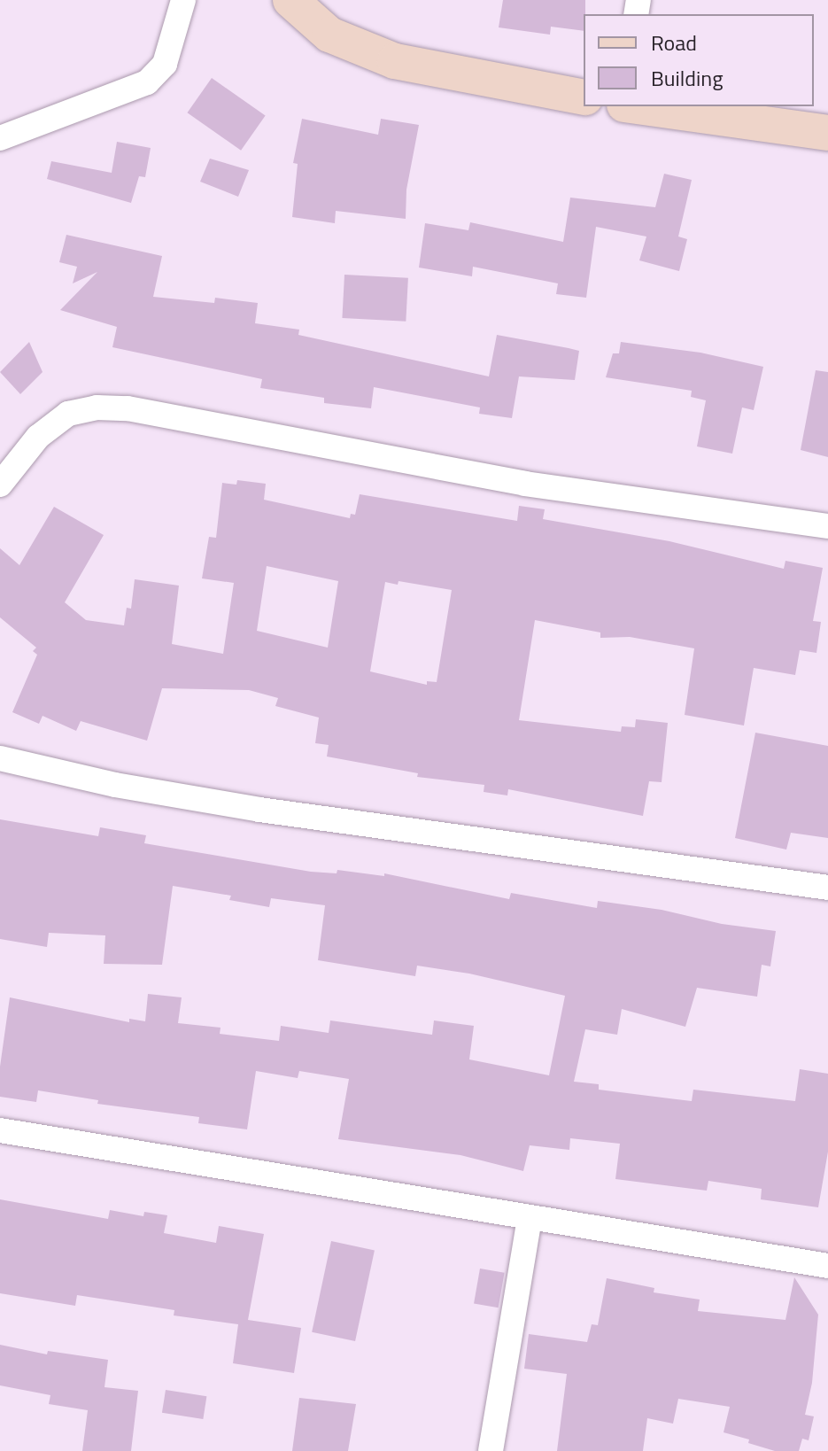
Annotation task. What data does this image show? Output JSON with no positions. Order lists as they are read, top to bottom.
{
  "legend": ["Road", "Building"]
}
